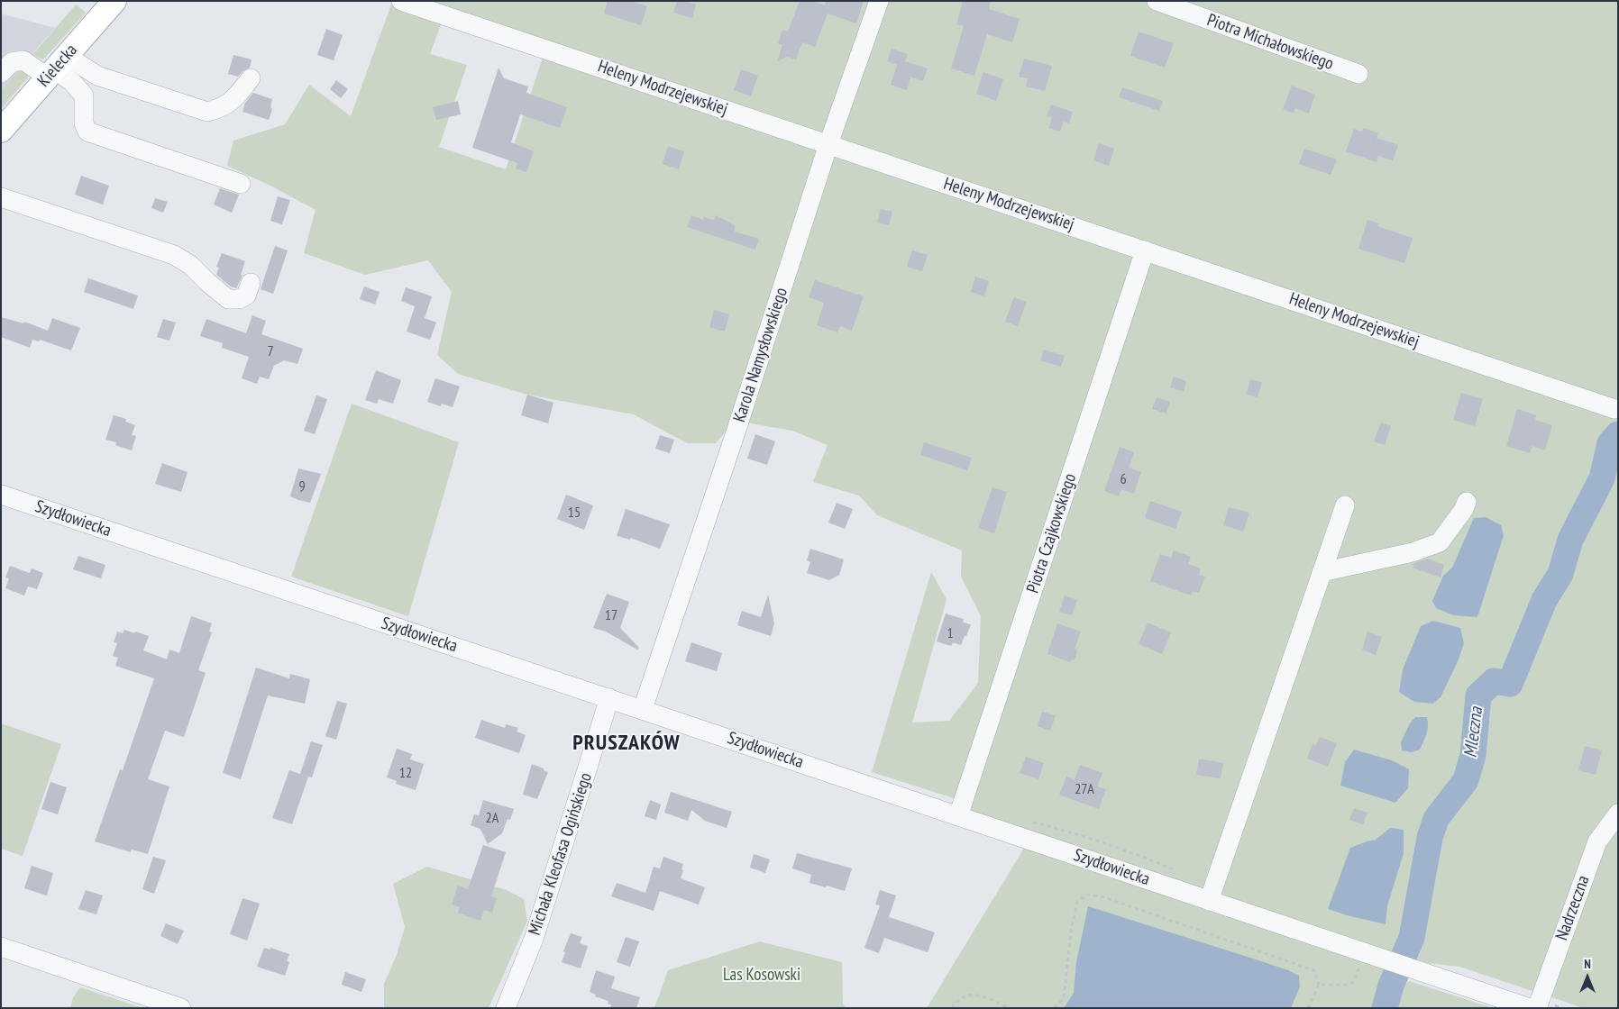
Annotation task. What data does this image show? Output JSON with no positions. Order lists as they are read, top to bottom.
{
  "streets": {
    "main road": ["Kielecka"],
    "street": [
      "Piotra Michałowskiego",
      "Heleny Modrzejewskiej",
      "Karola Namysłowskiego",
      "Szydłowiecka",
      "Piotra Czajkowskiego",
      "Michała Kleofasa Ogińskiego",
      "Nadrzeczna"
    ]
  },
  "crossings": [
    ["Heleny Modrzejewskiej", "Karola Namysłowskiego"],
    ["Heleny Modrzejewskiej", "Piotra Czajkowskiego"],
    ["Karola Namysłowskiego", "Szydłowiecka"],
    ["Szydłowiecka", "Piotra Czajkowskiego"],
    ["Szydłowiecka", "Michała Kleofasa Ogińskiego"],
    ["Szydłowiecka", "Nadrzeczna"]
  ],
  "districts": ["PRUSZAKÓW"],
  "water": ["Mleczna"],
  "parks": ["Las Kosowski"],
  "house_numbers": [
    "7",
    "6",
    "9",
    "15",
    "17",
    "1",
    "12",
    "27A",
    "2A"
  ],
  "north": "top"
}
